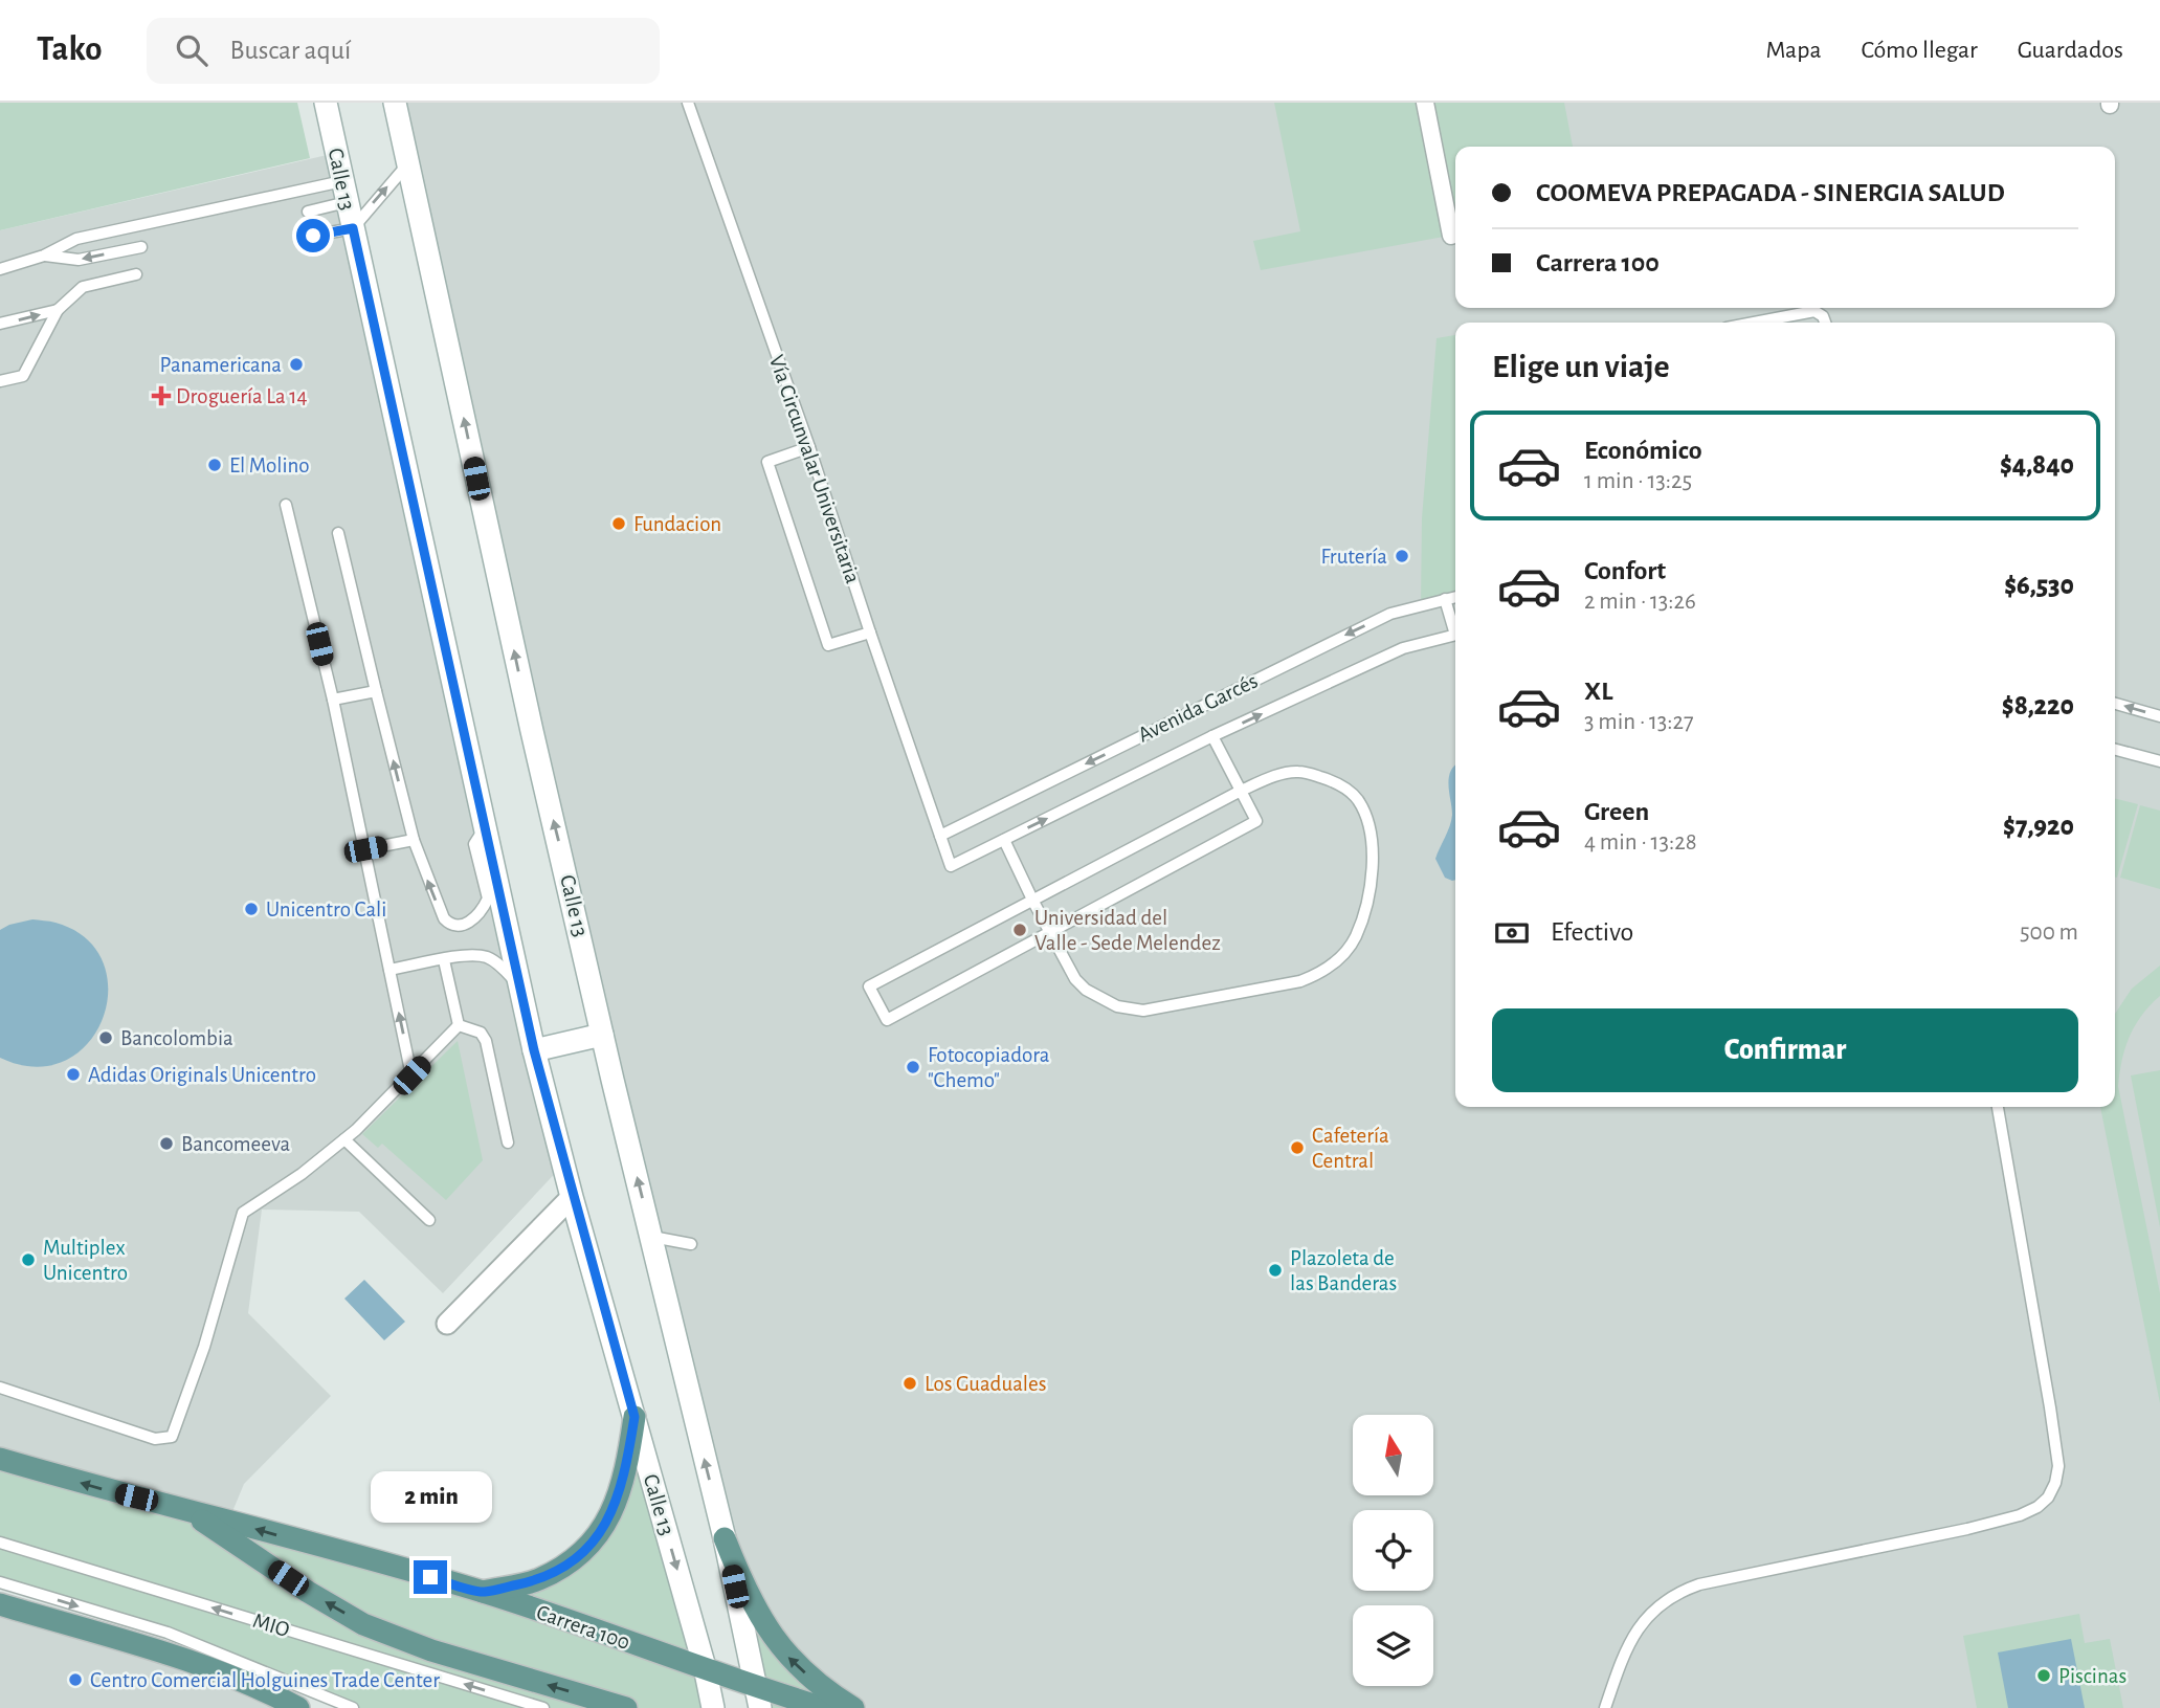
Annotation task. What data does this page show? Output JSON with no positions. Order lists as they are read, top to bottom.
{
  "streets": {
    "main road": ["Calle 13", "Carrera 100"],
    "lane": ["Vía Circunvalar Universitaria", "Avenida Garcés", "MIO"]
  },
  "crossings": [
    ["Calle 13", "Carrera 100"],
    ["Vía Circunvalar Universitaria", "Avenida Garcés"]
  ],
  "places": {
    "other": [
      "Panamericana",
      "El Molino",
      "Fundacion",
      "Frutería",
      "Unicentro Cali",
      "Universidad del Valle - Sede Melendez",
      "Bancolombia",
      "Fotocopiadora \"Chemo\"",
      "Adidas Originals Unicentro",
      "Bancomeeva",
      "Cafetería Central",
      "Multiplex Unicentro",
      "Plazoleta de las Banderas",
      "Los Guaduales",
      "Piscinas",
      "Centro Comercial Holguines Trade Center"
    ],
    "health": ["Droguería La 14"]
  },
  "north": "top",
  "page": {
    "header": "Tako",
    "search": "Buscar aquí",
    "nav": ["Mapa", "Cómo llegar", "Guardados"],
    "banner": ["COOMEVA PREPAGADA - SINERGIA SALUD", "Carrera 100"],
    "heading": "Elige un viaje",
    "list": [
      {
        "name": "Económico",
        "note": "1 min · 13:25",
        "value": "$4,840"
      },
      {
        "name": "Confort",
        "note": "2 min · 13:26",
        "value": "$6,530"
      },
      {
        "name": "XL",
        "note": "3 min · 13:27",
        "value": "$8,220"
      },
      {
        "name": "Green",
        "note": "4 min · 13:28",
        "value": "$7,920"
      }
    ],
    "pay": ["Efectivo", "500 m"],
    "buttons": "Confirmar",
    "bubble": "2 min"
  }
}
